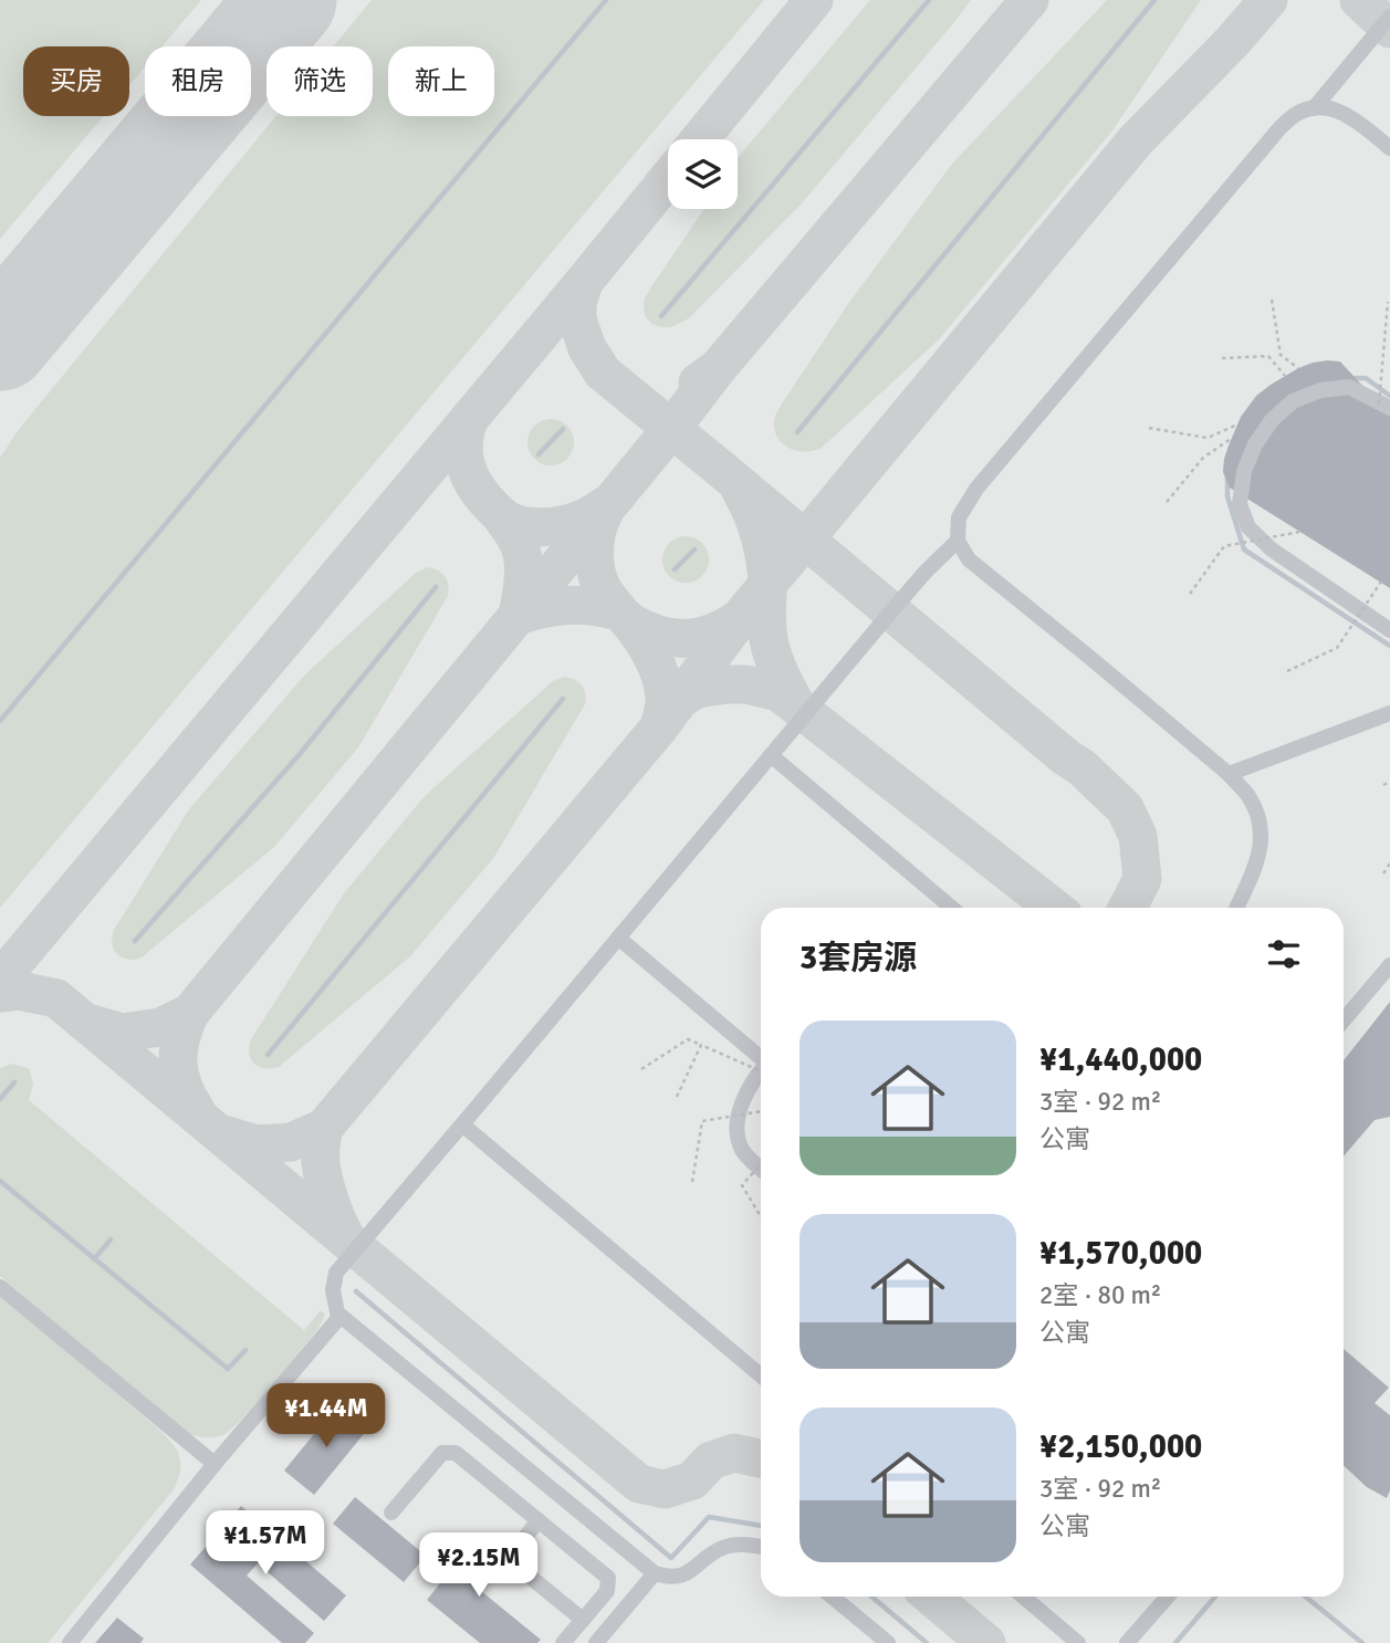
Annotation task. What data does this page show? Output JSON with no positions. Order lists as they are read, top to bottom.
{
  "page": {
    "chip": [
      "买房",
      "租房",
      "筛选",
      "新上"
    ],
    "heading": "3套房源",
    "list": [
      {
        "name": "¥1,440,000",
        "note": "3室 · 92 m² · 公寓"
      },
      {
        "name": "¥1,570,000",
        "note": "2室 · 80 m² · 公寓"
      },
      {
        "name": "¥2,150,000",
        "note": "3室 · 92 m² · 公寓"
      }
    ],
    "price": ["¥1.44M", "¥1.57M", "¥2.15M"]
  }
}
